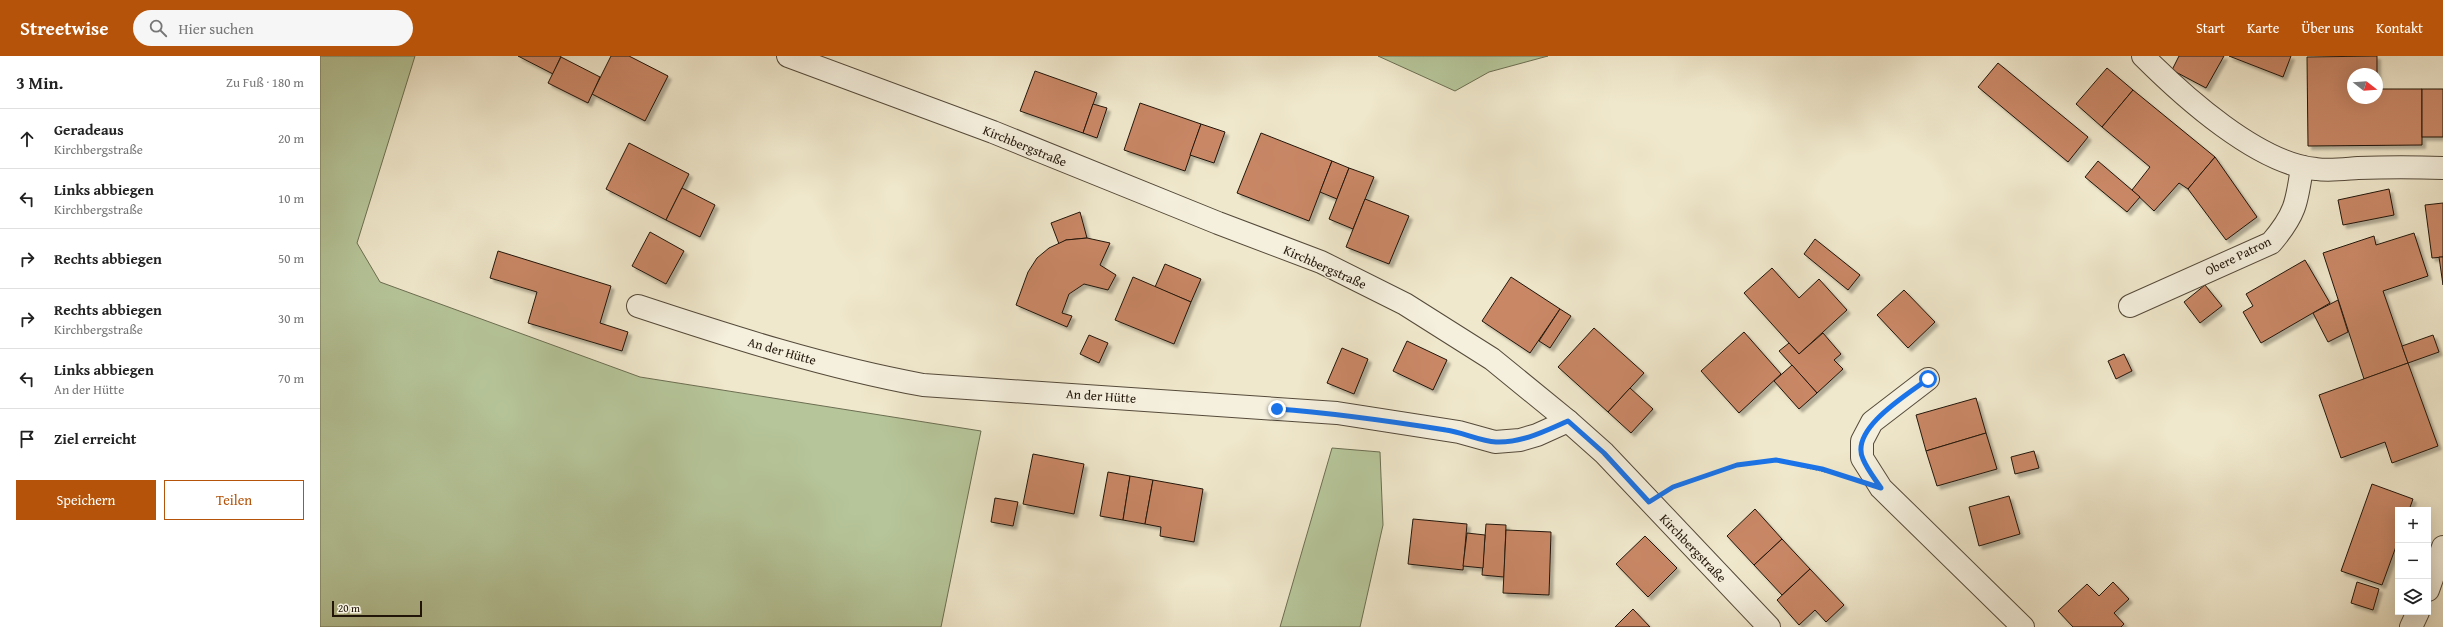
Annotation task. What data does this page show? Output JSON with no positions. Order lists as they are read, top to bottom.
{
  "streets": {
    "street": ["Kirchbergstraße", "Obere Patron", "An der Hütte"]
  },
  "crossings": [
    ["Kirchbergstraße", "An der Hütte"]
  ],
  "scale_bar": "20 m",
  "north": "right",
  "page": {
    "header": "Streetwise",
    "search": "Hier suchen",
    "nav": [
      "Start",
      "Karte",
      "Über uns",
      "Kontakt"
    ],
    "heading": ["3 Min.", "Zu Fuß · 180 m"],
    "list": [
      ["Geradeaus", "Kirchbergstraße", "20 m"],
      ["Links abbiegen", "Kirchbergstraße", "10 m"],
      ["Rechts abbiegen", "50 m"],
      ["Rechts abbiegen", "Kirchbergstraße", "30 m"],
      ["Links abbiegen", "An der Hütte", "70 m"],
      "Ziel erreicht"
    ],
    "buttons": ["Speichern", "Teilen"],
    "map_buttons": ["+", "−"],
    "scale": "20 m"
  }
}
